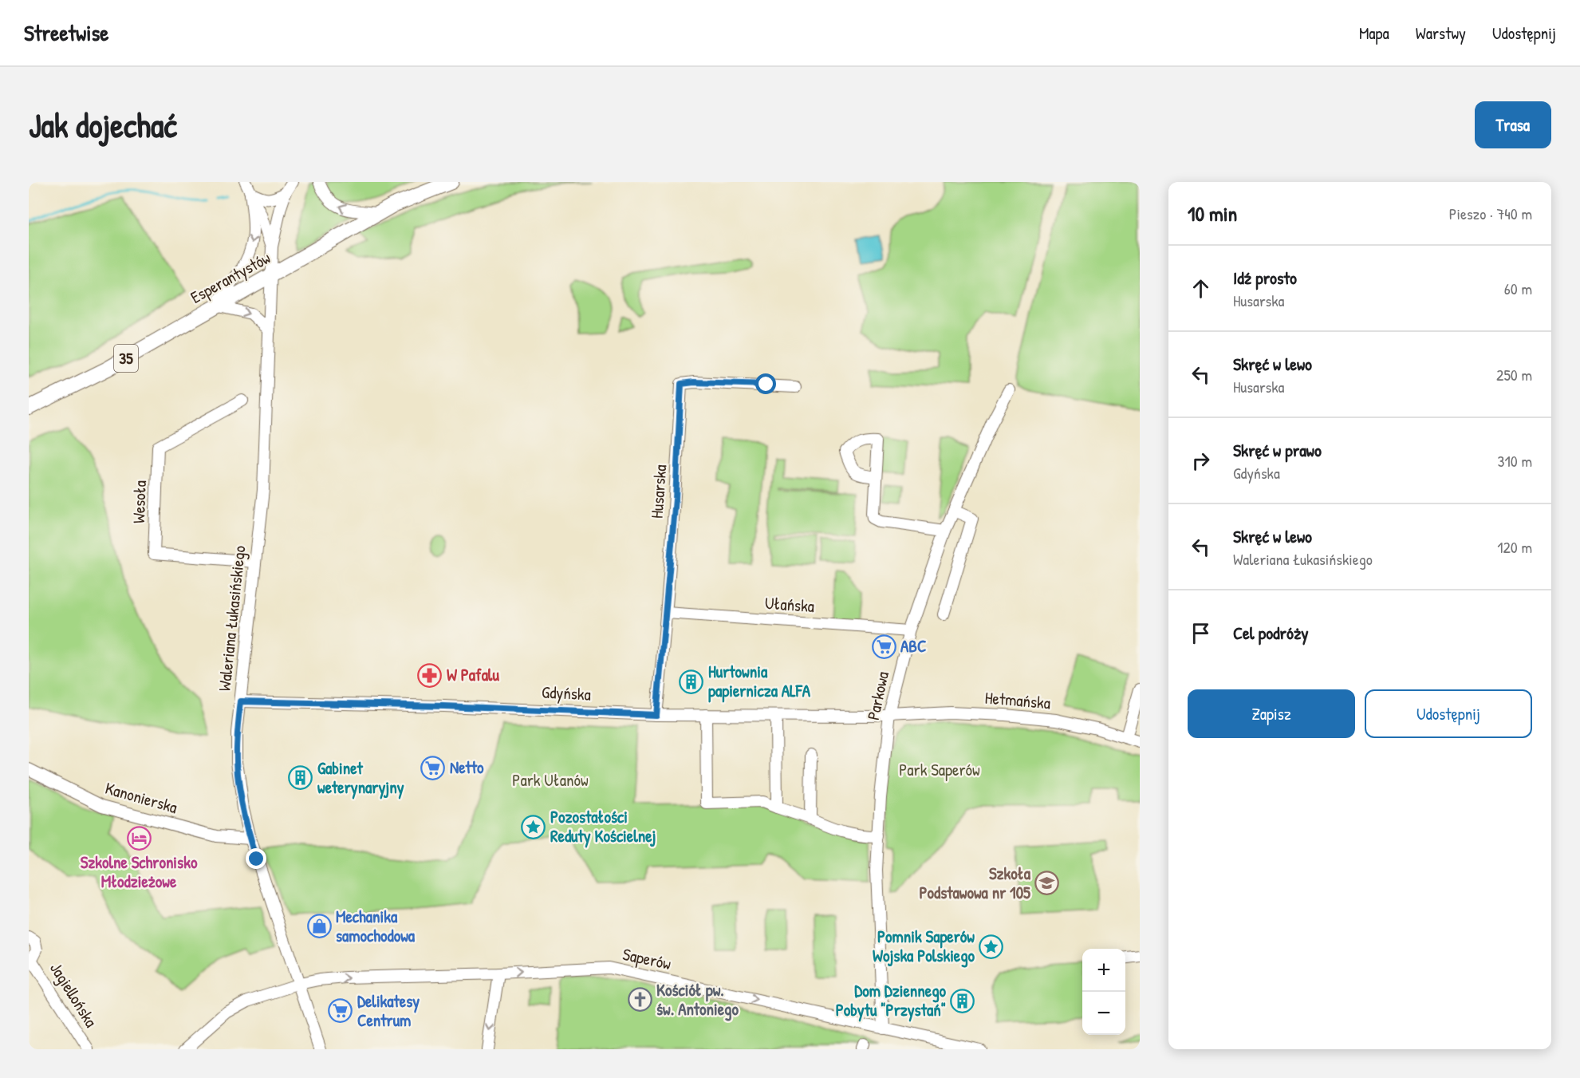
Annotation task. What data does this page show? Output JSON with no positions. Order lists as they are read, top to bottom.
{
  "streets": {
    "main road": ["Esperantystów", "35"],
    "street": [
      "Husarska",
      "Wesoła",
      "Ułańska",
      "Waleriana Łukasińskiego",
      "Gdyńska",
      "Parkowa",
      "Hetmańska",
      "Kanonierska",
      "Saperów",
      "Jagiellońska"
    ]
  },
  "crossings": [
    ["Esperantystów", "Waleriana Łukasińskiego"],
    ["Husarska", "Ułańska"],
    ["Husarska", "Gdyńska"],
    ["Wesoła", "Waleriana Łukasińskiego"],
    ["Ułańska", "Parkowa"],
    ["Waleriana Łukasińskiego", "Gdyńska"],
    ["Waleriana Łukasińskiego", "Kanonierska"],
    ["Waleriana Łukasińskiego", "Saperów"],
    ["Gdyńska", "Parkowa"],
    ["Gdyńska", "Hetmańska"],
    ["Parkowa", "Hetmańska"],
    ["Parkowa", "Saperów"]
  ],
  "one_way": ["Saperów"],
  "parks": ["Park Saperów", "Park Ułanów"],
  "places": {
    "supermarket": ["ABC", "Netto", "Delikatesy Centrum"],
    "pharmacy": ["W Pafalu"],
    "building": ["Hurtownia papiernicza ALFA", "Gabinet weterynaryjny", "Dom Dziennego Pobytu \"Przystań\""],
    "place": ["Pozostałości Reduty Kościelnej", "Pomnik Saperów Wojska Polskiego"],
    "hotel": ["Szkolne Schronisko Młodzieżowe"],
    "school or university": ["Szkoła Podstawowa nr 105"],
    "shop": ["Mechanika samochodowa"],
    "church": ["Kościół pw. św. Antoniego"]
  },
  "page": {
    "header": "Streetwise",
    "nav": ["Mapa", "Warstwy", "Udostępnij"],
    "buttons": [
      "Trasa",
      ["Zapisz", "Udostępnij"]
    ],
    "title": "Jak dojechać",
    "heading": ["10 min", "Pieszo · 740 m"],
    "list": [
      ["Idź prosto", "Husarska", "60 m"],
      ["Skręć w lewo", "Husarska", "250 m"],
      ["Skręć w prawo", "Gdyńska", "310 m"],
      ["Skręć w lewo", "Waleriana Łukasińskiego", "120 m"],
      "Cel podróży"
    ],
    "map_buttons": ["+", "−"]
  }
}
